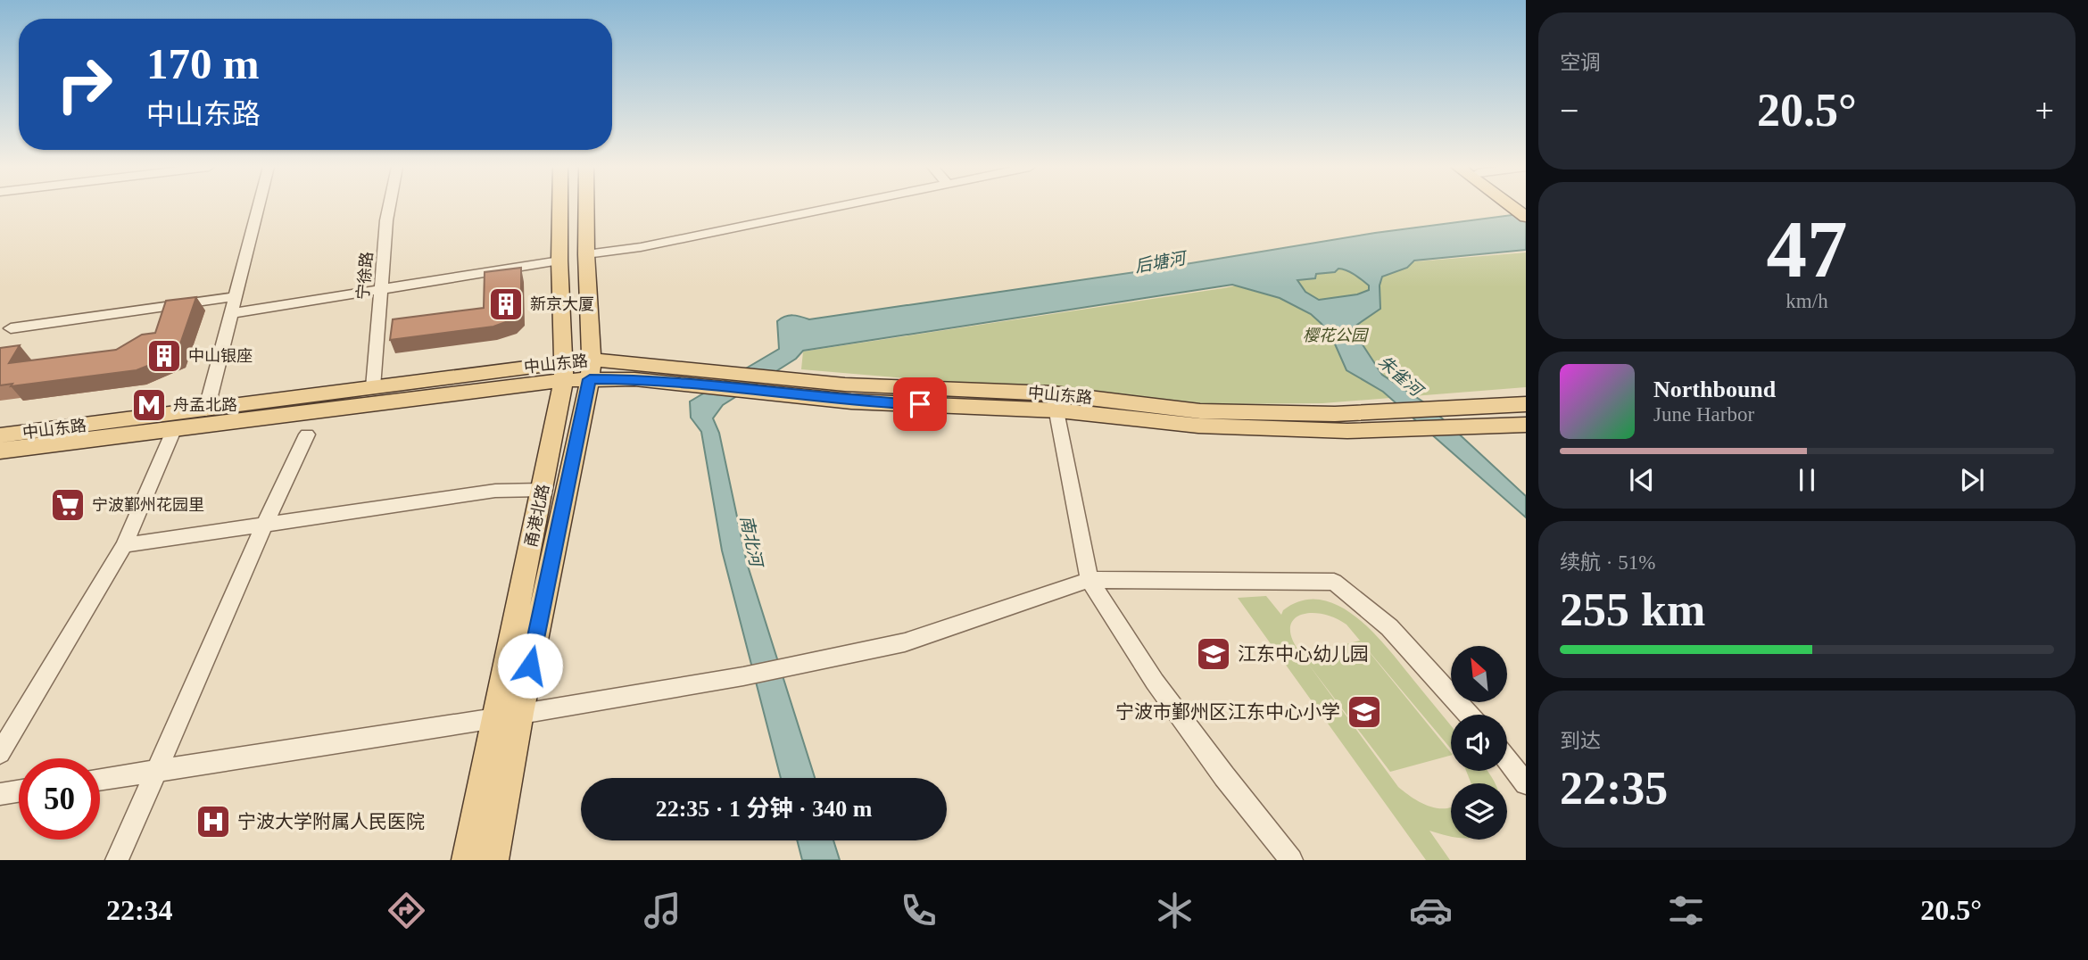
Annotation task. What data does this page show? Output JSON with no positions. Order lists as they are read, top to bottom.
{
  "streets": {
    "main road": ["中山东路", "甬港北路"],
    "street": ["宁徐路"]
  },
  "crossings": [
    ["宁徐路", "中山东路"],
    ["中山东路", "甬港北路"]
  ],
  "water": ["后塘河", "朱雀河", "南北河"],
  "parks": ["樱花公园"],
  "places": {
    "building": ["新京大厦", "中山银座"],
    "metro station": ["舟孟北路"],
    "supermarket": ["宁波鄞州花园里"],
    "school or university": ["江东中心幼儿园", "宁波市鄞州区江东中心小学"],
    "hospital": ["宁波大学附属人民医院"]
  },
  "north": "top left",
  "page": {
    "tile": [
      "空调",
      ["47", "km/h"],
      ["续航 · 51%", "255 km"],
      ["到达", "22:35"]
    ],
    "turn": ["170 m", "中山东路"],
    "heat": ["−", "20.5°", "+"],
    "song": ["Northbound", "June Harbor"],
    "limit": "50",
    "trip": "22:35 · 1 分钟 · 340 m",
    "tabs": ["22:34", "20.5°"]
  }
}
